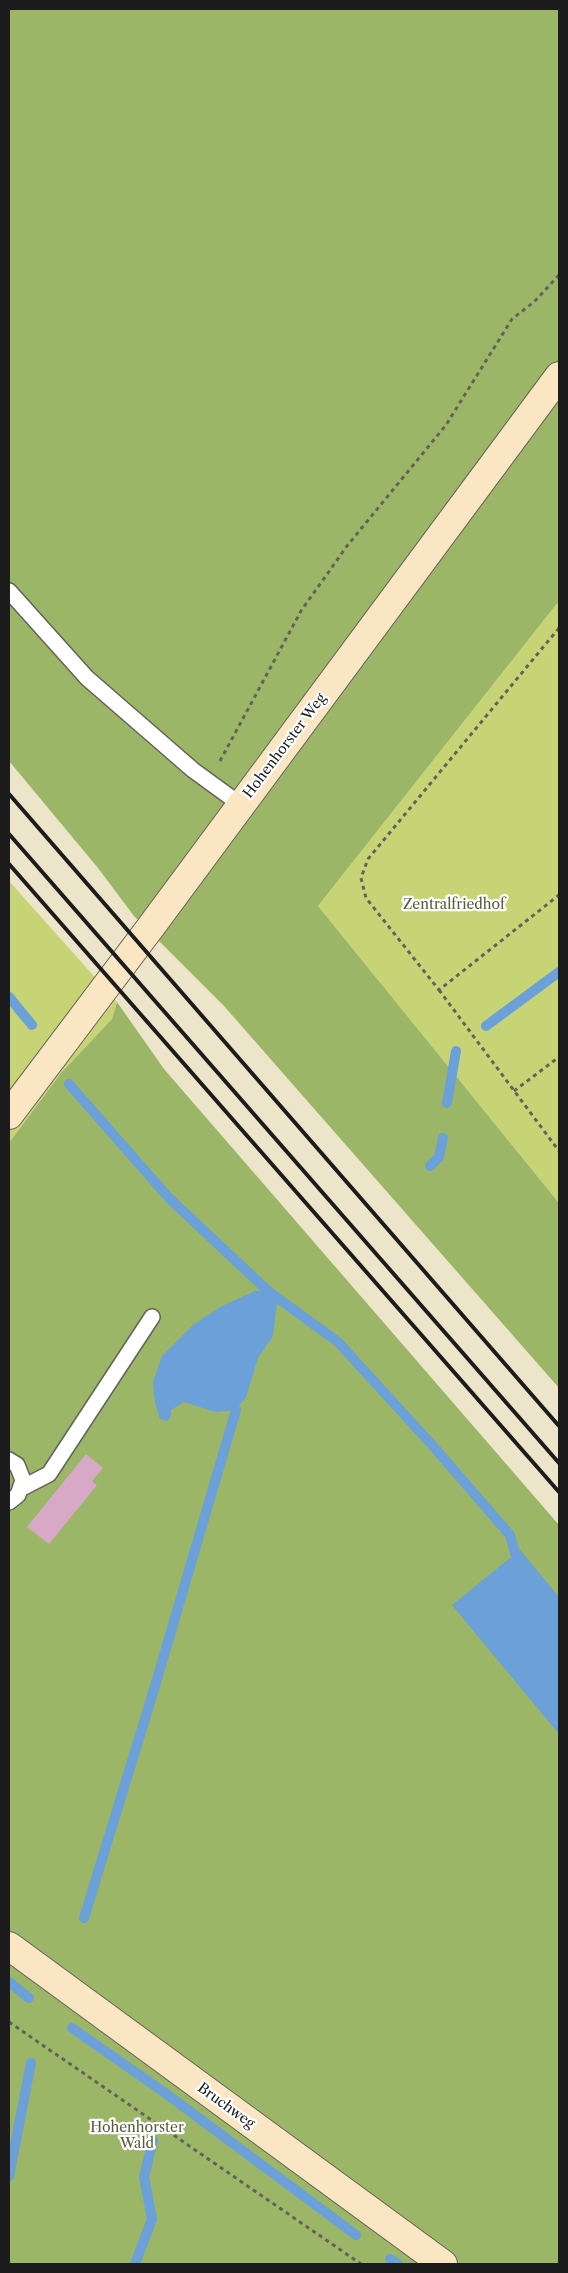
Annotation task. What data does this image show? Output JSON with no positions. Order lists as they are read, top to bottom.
{
  "streets": {
    "street": ["Hohenhorster Weg", "Bruchweg"]
  },
  "parks": ["Zentralfriedhof", "Hohenhorster Wald"]
}
